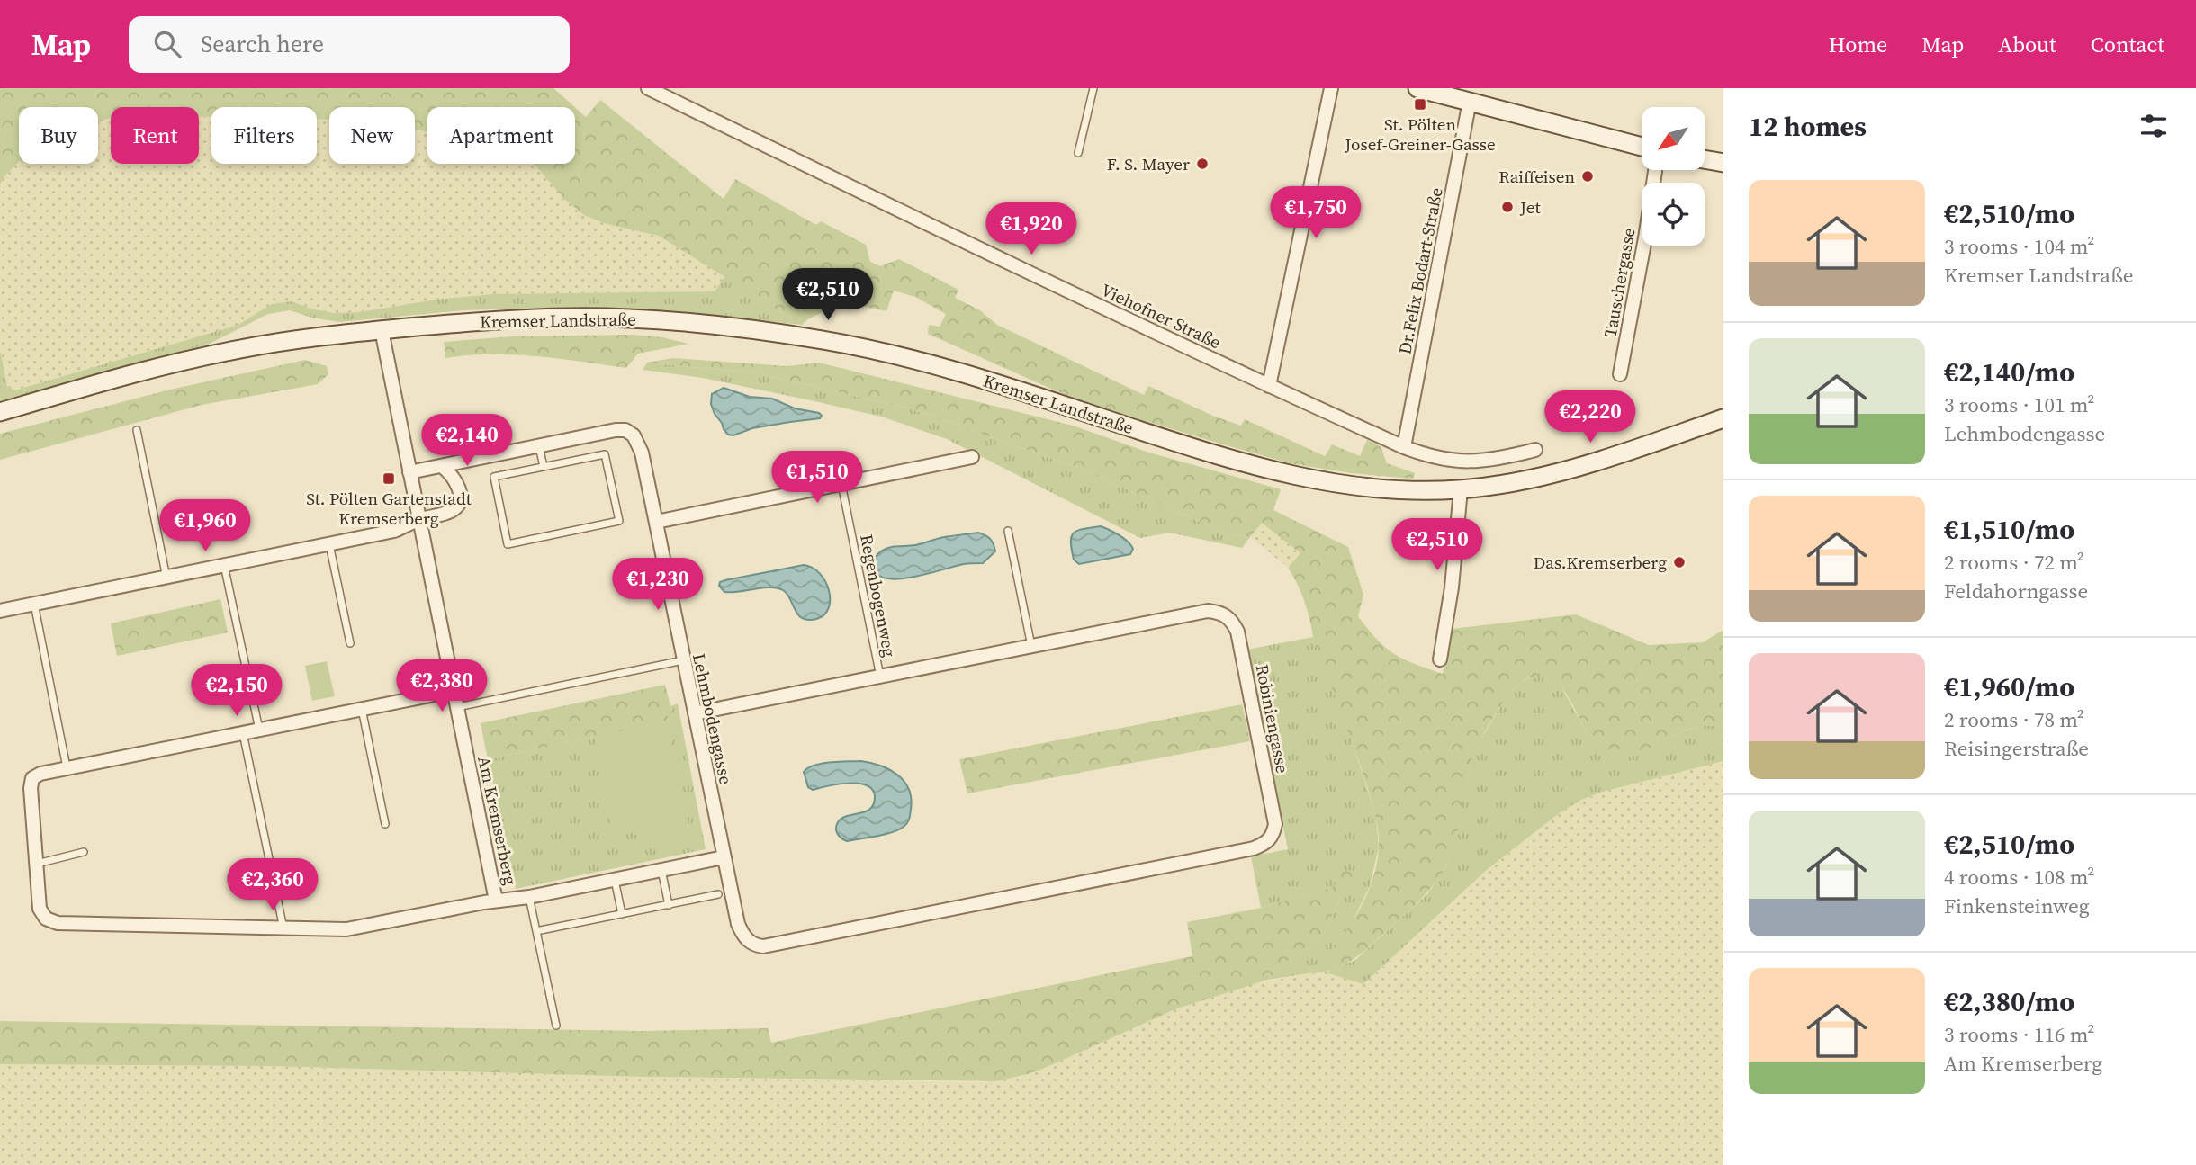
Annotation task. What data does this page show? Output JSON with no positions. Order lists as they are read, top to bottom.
{
  "streets": {
    "main road": ["Kremser Landstraße"],
    "street": [
      "Dr.Felix Bodart-Straße",
      "Tauschergasse",
      "Viehofner Straße",
      "Lehmbodengasse",
      "Robiniengasse",
      "Am Kremserberg"
    ],
    "lane": ["Regenbogenweg"]
  },
  "crossings": [
    ["Dr.Felix Bodart-Straße", "Viehofner Straße"],
    ["Kremser Landstraße", "Am Kremserberg"],
    ["Regenbogenweg", "Robiniengasse"],
    ["Lehmbodengasse", "Robiniengasse"],
    ["Lehmbodengasse", "Am Kremserberg"]
  ],
  "places": {
    "transit": ["St. Pölten Josef-Greiner-Gasse", "St. Pölten Gartenstadt Kremserberg"],
    "other": [
      "F. S. Mayer",
      "Raiffeisen",
      "Jet",
      "Das.Kremserberg"
    ]
  },
  "north": "bottom left",
  "page": {
    "header": "Map",
    "search": "Search here",
    "nav": [
      "Home",
      "Map",
      "About",
      "Contact"
    ],
    "heading": "12 homes",
    "chip": [
      "Buy",
      "Rent",
      "Filters",
      "New",
      "Apartment"
    ],
    "list": [
      {
        "name": "€2,510/mo",
        "note": "3 rooms · 104 m² · Kremser Landstraße"
      },
      {
        "name": "€2,140/mo",
        "note": "3 rooms · 101 m² · Lehmbodengasse"
      },
      {
        "name": "€1,510/mo",
        "note": "2 rooms · 72 m² · Feldahorngasse"
      },
      {
        "name": "€1,960/mo",
        "note": "2 rooms · 78 m² · Reisingerstraße"
      },
      {
        "name": "€2,510/mo",
        "note": "4 rooms · 108 m² · Finkensteinweg"
      },
      {
        "name": "€2,380/mo",
        "note": "3 rooms · 116 m² · Am Kremserberg"
      }
    ],
    "price": [
      "€1,750",
      "€1,920",
      "€2,510",
      "€2,220",
      "€2,140",
      "€1,510",
      "€1,960",
      "€2,510",
      "€1,230",
      "€2,380",
      "€2,150",
      "€2,360"
    ]
  }
}
